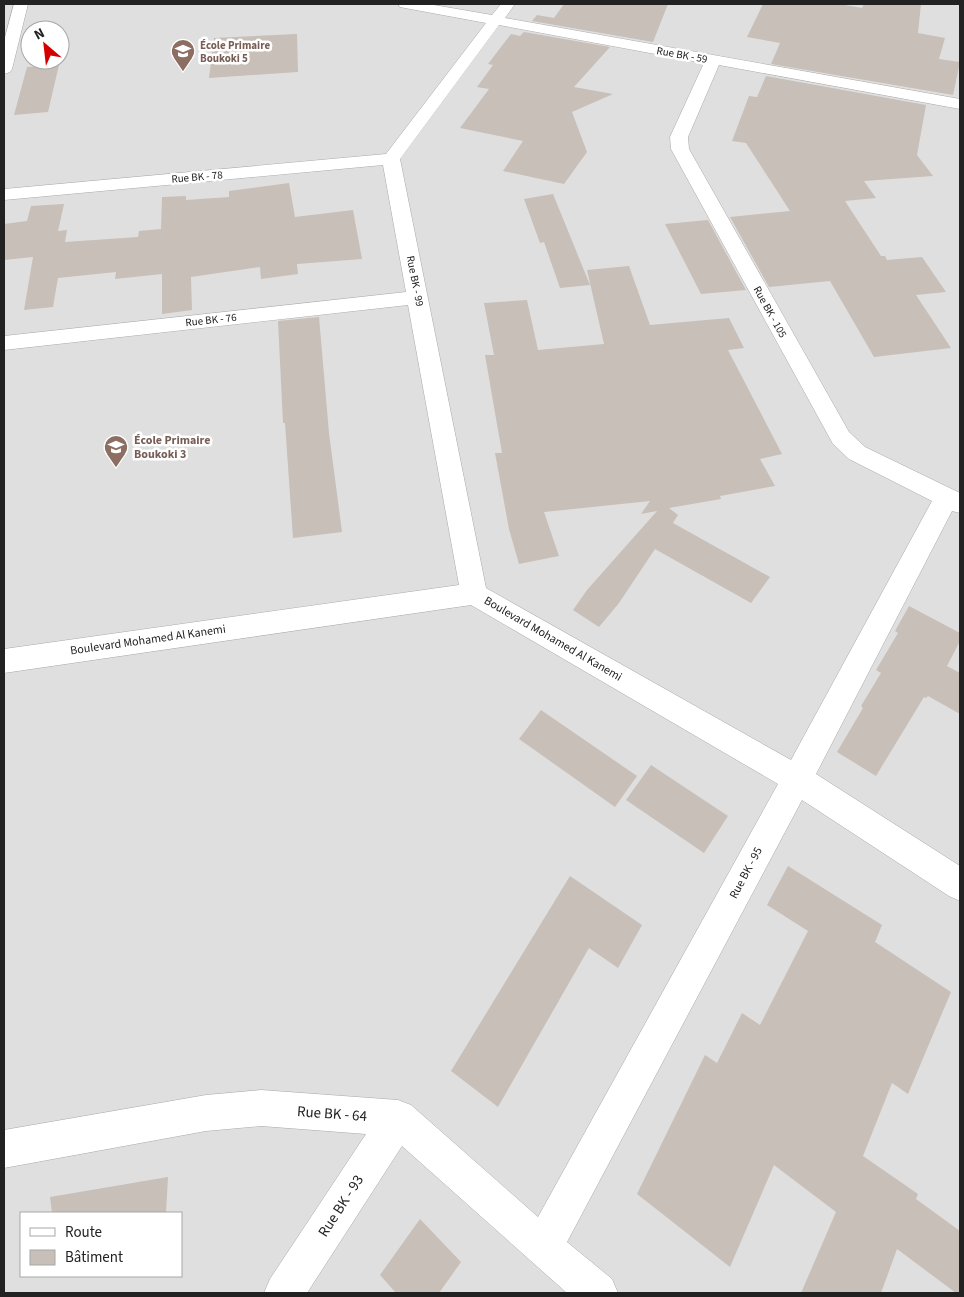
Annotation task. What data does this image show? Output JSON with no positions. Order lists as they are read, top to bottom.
{
  "streets": {
    "street": [
      "Rue BK - 59",
      "Rue BK - 78",
      "Rue BK - 99",
      "Rue BK - 105",
      "Rue BK - 76",
      "Boulevard Mohamed Al Kanemi",
      "Rue BK - 95",
      "Rue BK - 64",
      "Rue BK - 93"
    ]
  },
  "crossings": [
    ["Rue BK - 59", "Rue BK - 105"],
    ["Rue BK - 78", "Rue BK - 99"],
    ["Rue BK - 99", "Rue BK - 76"],
    ["Rue BK - 99", "Boulevard Mohamed Al Kanemi"],
    ["Rue BK - 105", "Rue BK - 95"],
    ["Boulevard Mohamed Al Kanemi", "Rue BK - 95"],
    ["Rue BK - 64", "Rue BK - 93"]
  ],
  "places": {
    "school or university": ["École Primaire Boukoki 5", "École Primaire Boukoki 3"]
  },
  "legend": ["Route", "Bâtiment"],
  "north": "top left"
}
